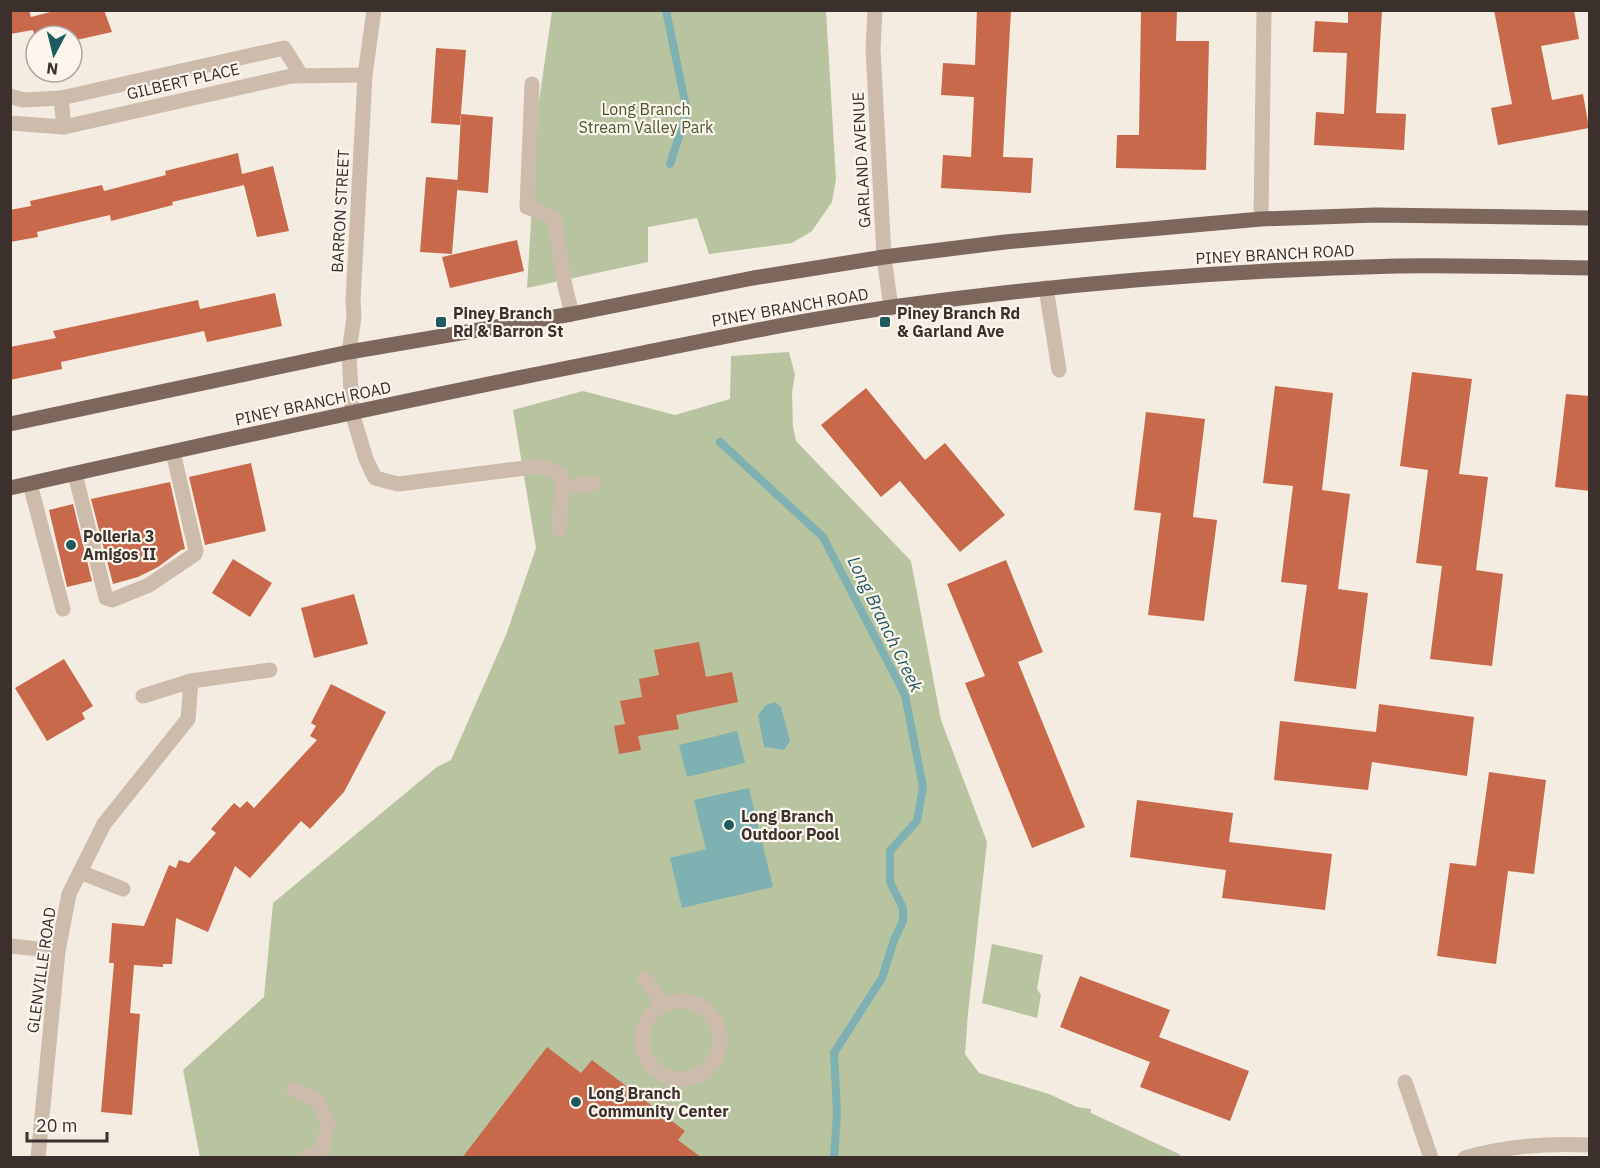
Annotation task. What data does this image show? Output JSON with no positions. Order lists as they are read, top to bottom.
{
  "streets": {
    "main road": ["PINEY BRANCH ROAD"],
    "street": [
      "GILBERT PLACE",
      "GARLAND AVENUE",
      "BARRON STREET",
      "GLENVILLE ROAD"
    ]
  },
  "crossings": [
    ["GILBERT PLACE", "BARRON STREET"],
    ["GARLAND AVENUE", "PINEY BRANCH ROAD"],
    ["BARRON STREET", "PINEY BRANCH ROAD"]
  ],
  "water": ["Long Branch Creek"],
  "parks": ["Long Branch Stream Valley Park"],
  "places": {
    "transit": ["Piney Branch Rd & Barron St", "Piney Branch Rd & Garland Ave"],
    "other": ["Polleria 3 Amigos II", "Long Branch Outdoor Pool", "Long Branch Community Center"]
  },
  "scale_bar": "20 m",
  "north": "bottom"
}
